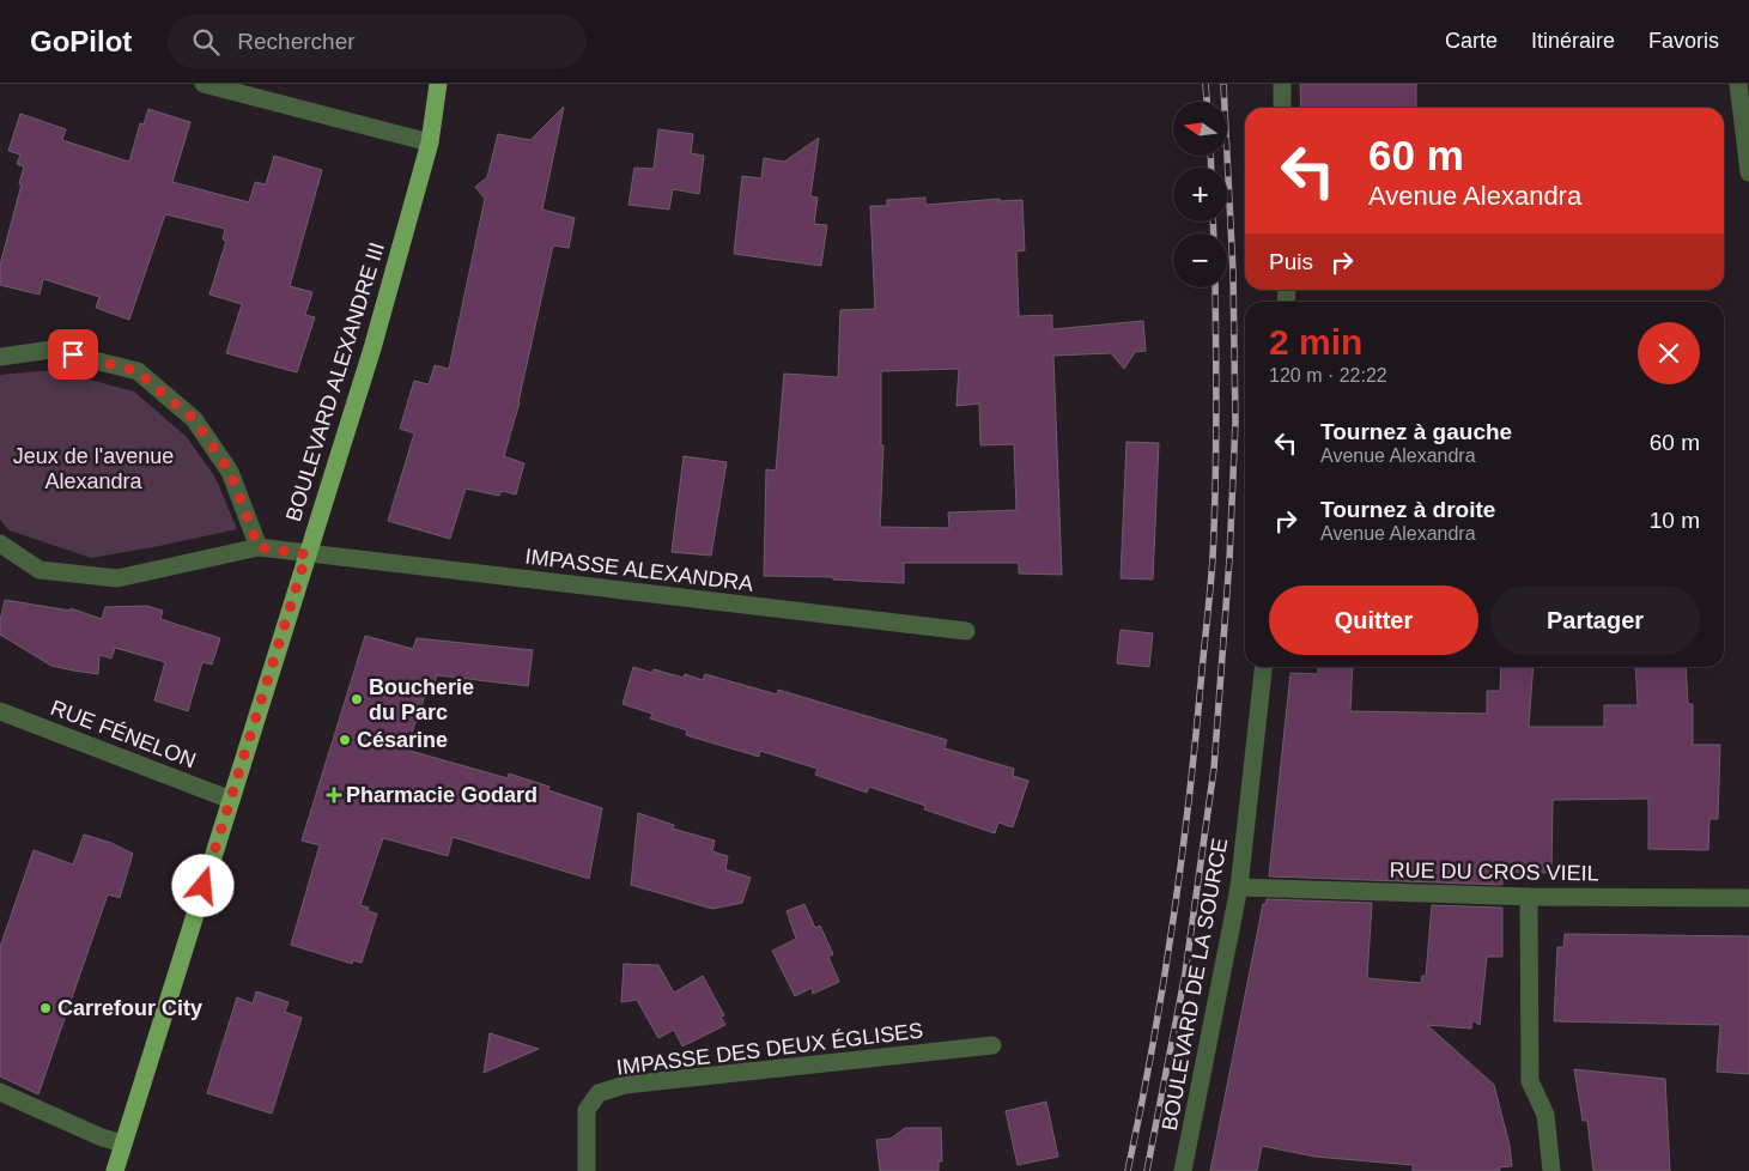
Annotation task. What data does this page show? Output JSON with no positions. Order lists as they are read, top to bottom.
{
  "streets": {
    "main road": ["BOULEVARD ALEXANDRE III"],
    "street": [
      "IMPASSE ALEXANDRA",
      "RUE FÉNELON",
      "RUE DU CROS VIEIL",
      "BOULEVARD DE LA SOURCE",
      "IMPASSE DES DEUX ÉGLISES"
    ]
  },
  "crossings": [
    ["BOULEVARD ALEXANDRE III", "IMPASSE ALEXANDRA"],
    ["BOULEVARD ALEXANDRE III", "RUE FÉNELON"],
    ["RUE DU CROS VIEIL", "BOULEVARD DE LA SOURCE"]
  ],
  "parks": ["Jeux de l'avenue Alexandra"],
  "places": {
    "other": ["Boucherie du Parc", "Césarine", "Carrefour City"],
    "health": ["Pharmacie Godard"]
  },
  "north": "left",
  "page": {
    "header": "GoPilot",
    "search": "Rechercher",
    "nav": ["Carte", "Itinéraire", "Favoris"],
    "map_buttons": ["+", "−"],
    "turn": ["60 m", "Avenue Alexandra"],
    "then": "Puis",
    "heading": ["2 min", "120 m · 22:22"],
    "list": [
      {
        "name": "Tournez à gauche",
        "note": "Avenue Alexandra",
        "value": "60 m"
      },
      {
        "name": "Tournez à droite",
        "note": "Avenue Alexandra",
        "value": "10 m"
      }
    ],
    "buttons": ["Quitter", "Partager"]
  }
}
